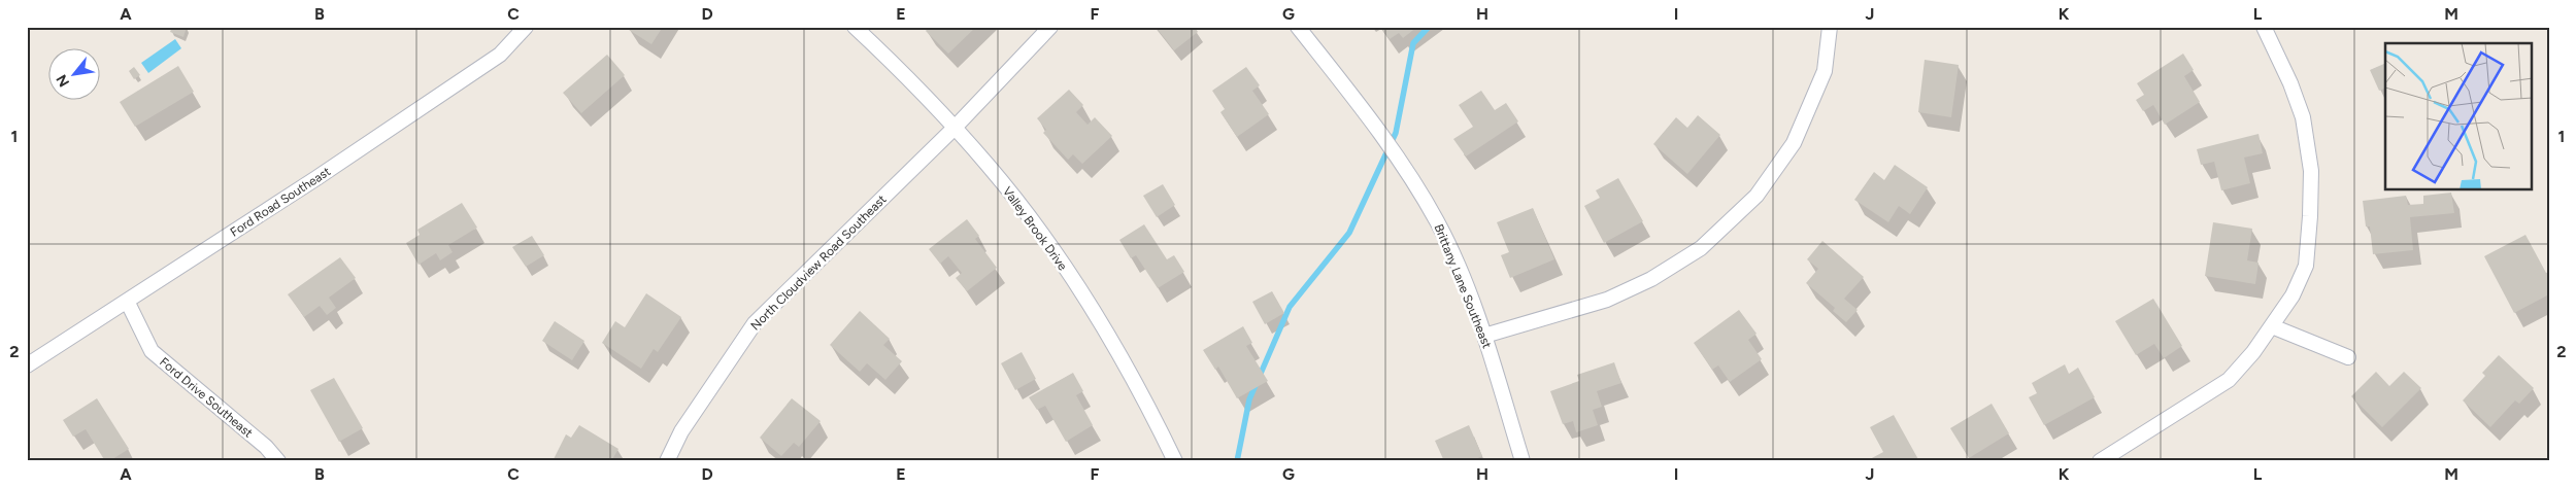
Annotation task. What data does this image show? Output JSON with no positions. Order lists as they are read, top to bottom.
{
  "streets": {
    "street": [
      "Ford Road Southeast",
      "Valley Brook Drive",
      "North Cloudview Road Southeast",
      "Brittany Lane Southeast",
      "Ford Drive Southeast"
    ]
  },
  "crossings": [
    ["Ford Road Southeast", "Ford Drive Southeast"],
    ["Valley Brook Drive", "North Cloudview Road Southeast"]
  ],
  "north": "bottom left",
  "grid": {
    "columns": [
      "A",
      "B",
      "C",
      "D",
      "E",
      "F",
      "G",
      "H",
      "I",
      "J",
      "K",
      "L",
      "M"
    ],
    "rows": ["1", "2"]
  }
}
